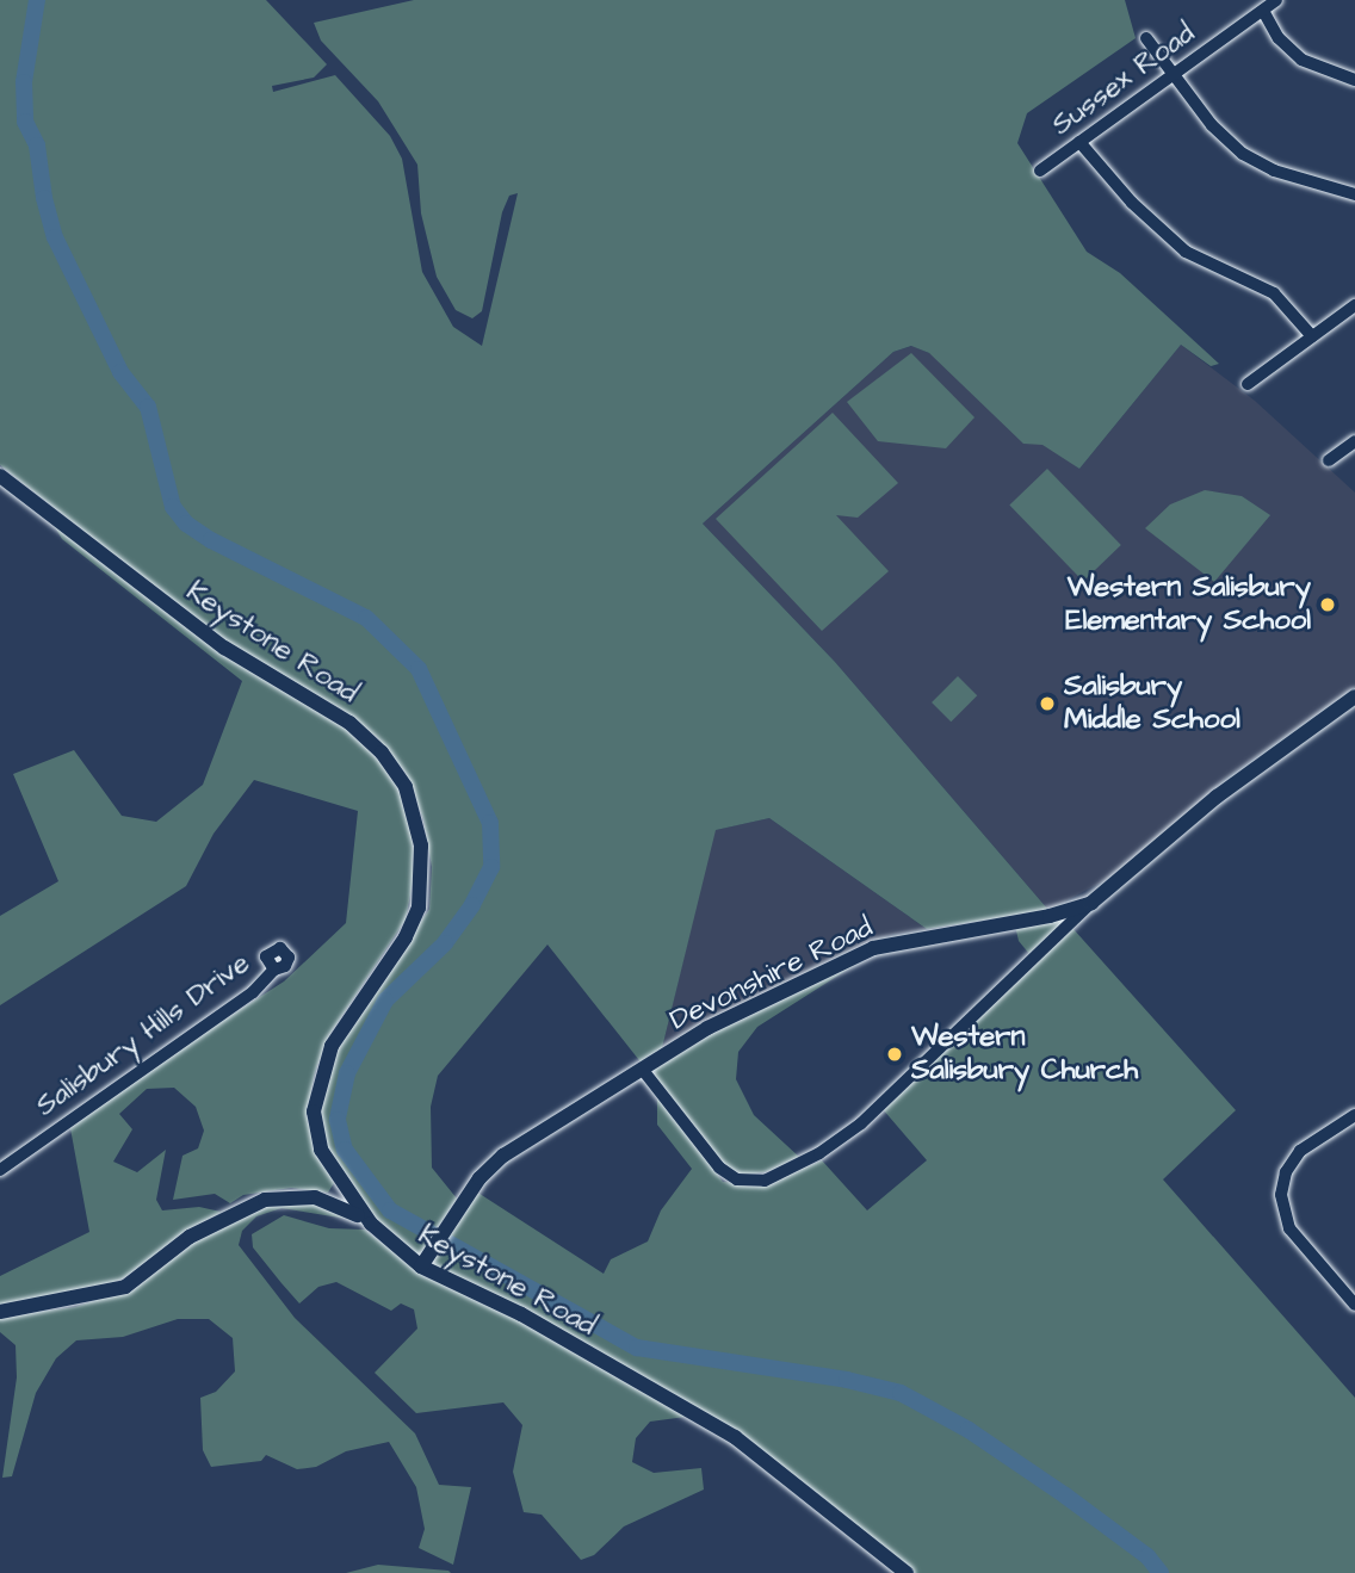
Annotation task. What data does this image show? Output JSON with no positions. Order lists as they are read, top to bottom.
{
  "streets": {
    "street": [
      "Sussex Road",
      "Keystone Road",
      "Devonshire Road",
      "Salisbury Hills Drive"
    ]
  },
  "crossings": [
    ["Keystone Road", "Devonshire Road"]
  ],
  "places": ["Western Salisbury Elementary School", "Salisbury Middle School", "Western Salisbury Church"]
}
